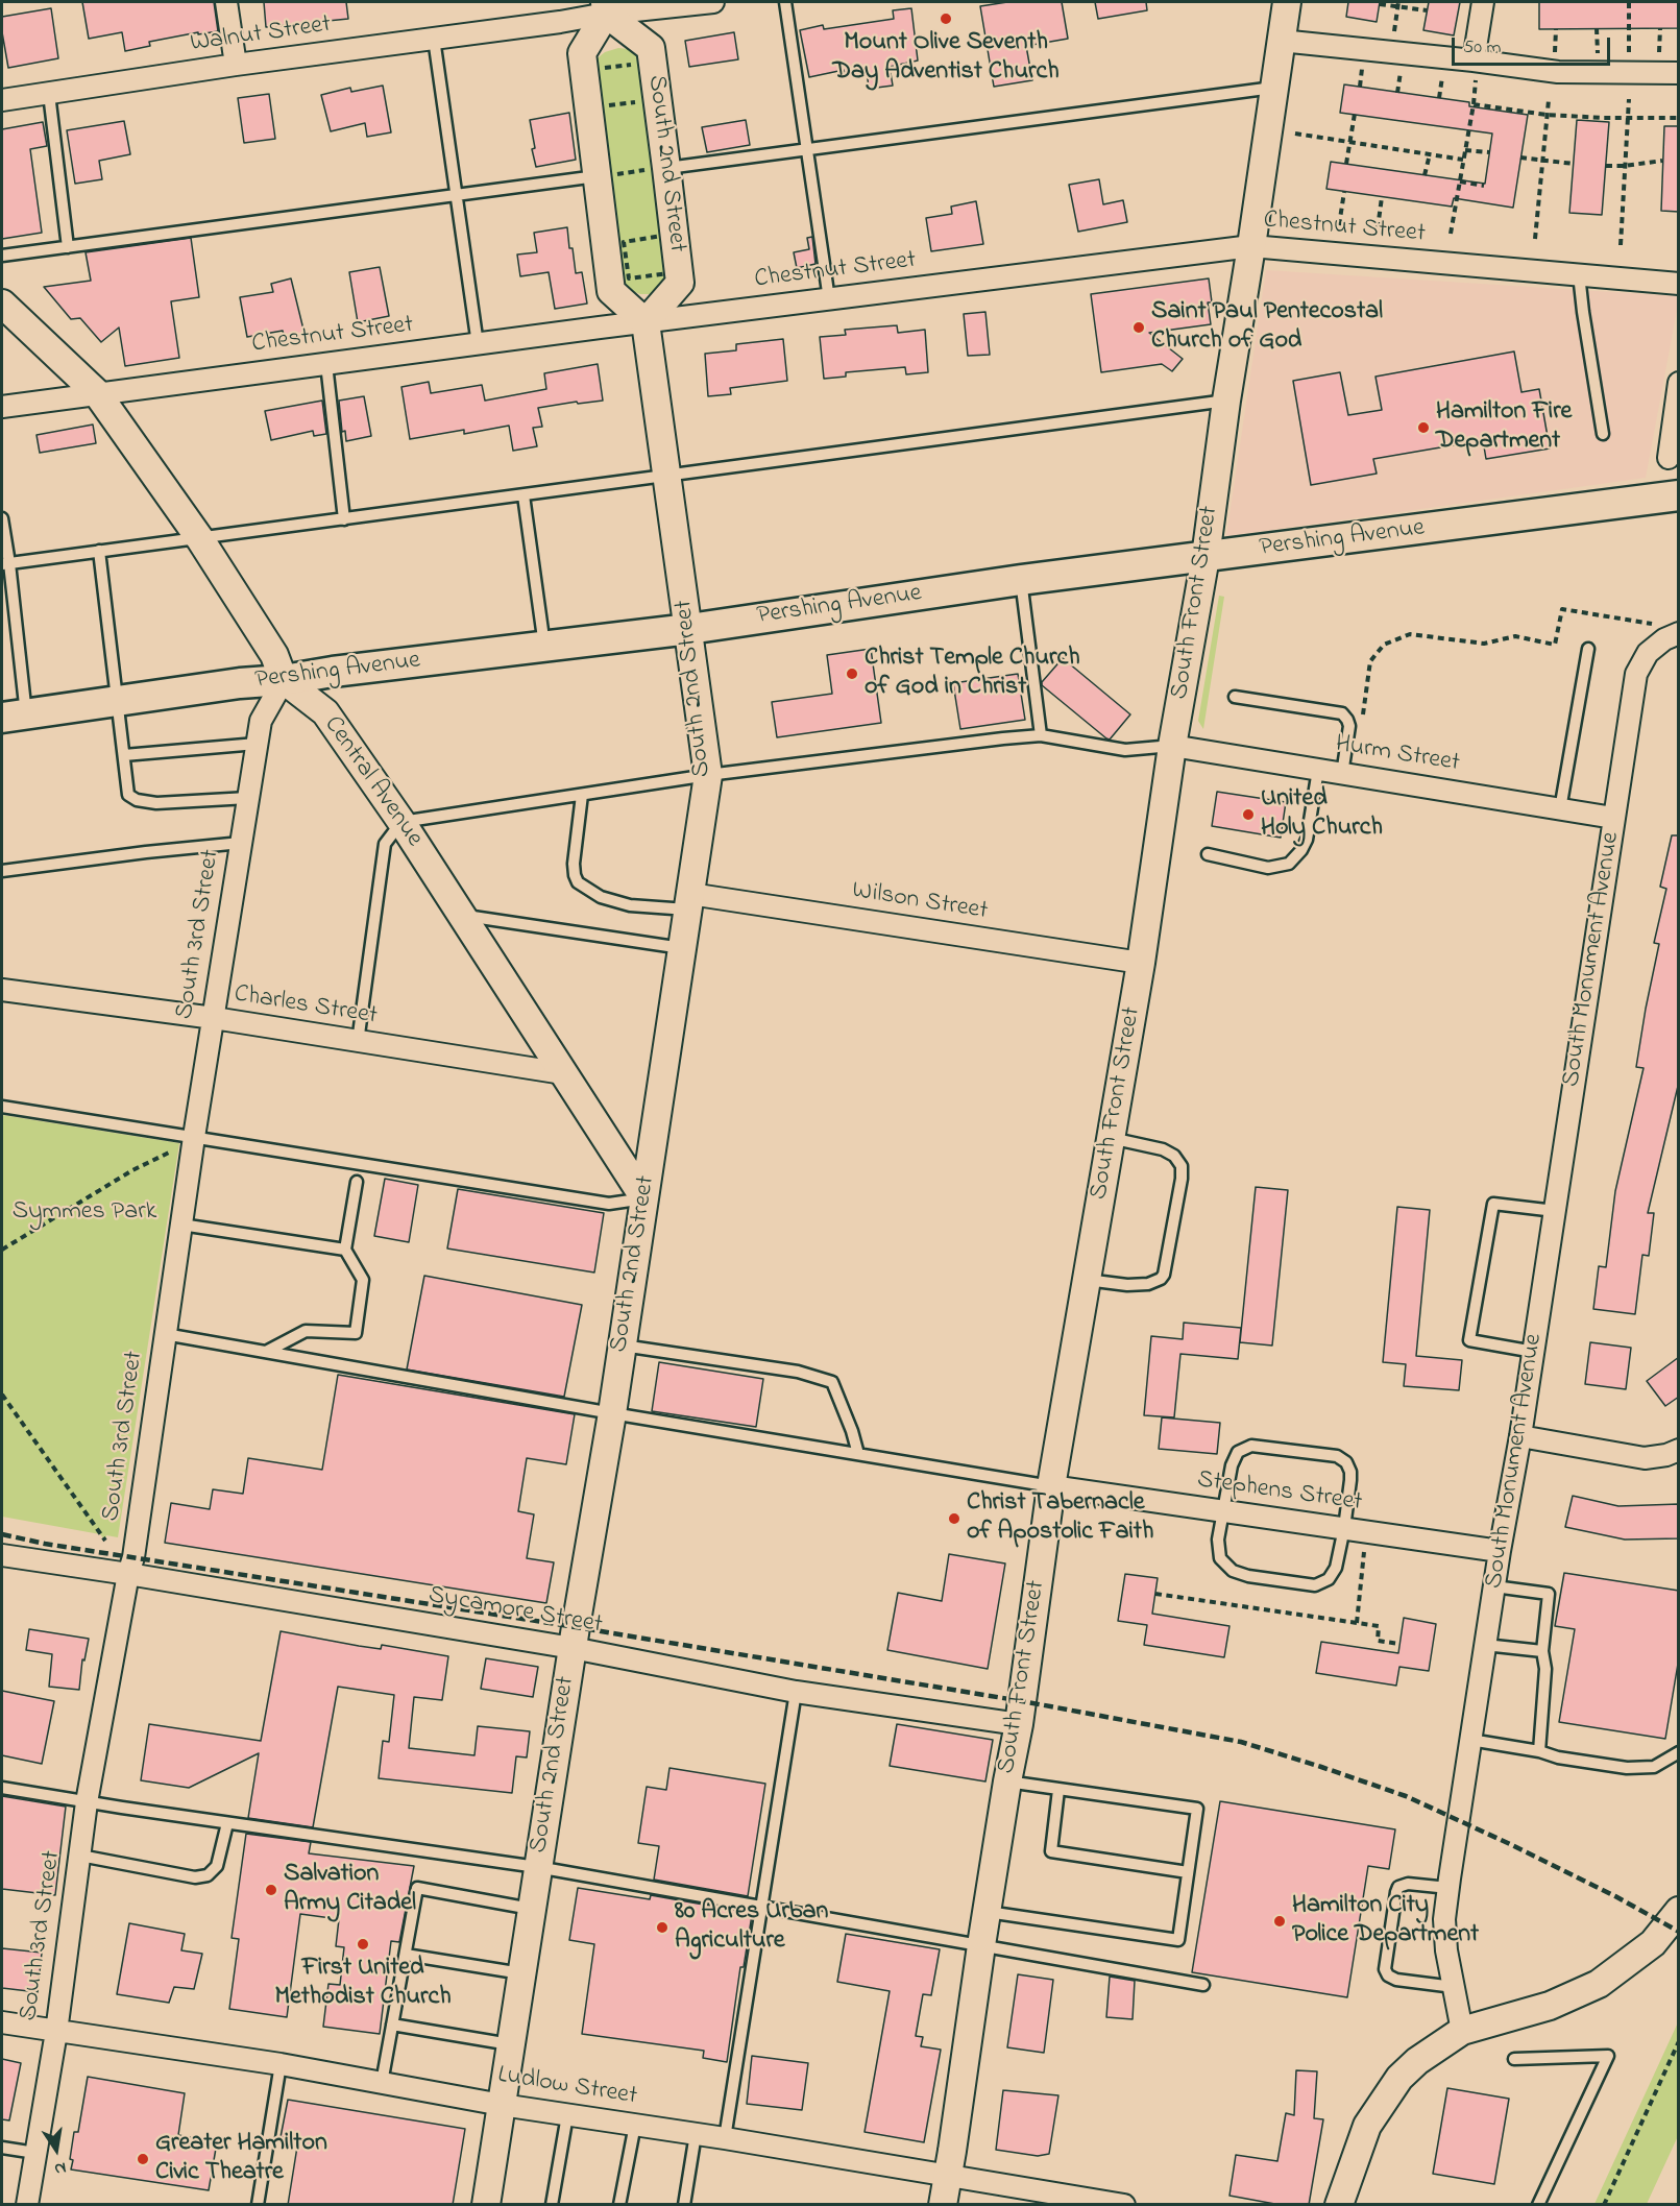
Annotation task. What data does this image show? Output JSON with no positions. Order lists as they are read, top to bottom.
{
  "streets": {
    "main road": ["Pershing Avenue"],
    "street": [
      "Walnut Street",
      "South 2nd Street",
      "Chestnut Street",
      "South Front Street",
      "Hurm Street",
      "Central Avenue",
      "Wilson Street",
      "South 3rd Street",
      "South Monument Avenue",
      "Charles Street",
      "Stephens Street",
      "Sycamore Street",
      "Ludlow Street"
    ]
  },
  "crossings": [
    ["Walnut Street", "South 2nd Street"],
    ["South 2nd Street", "Chestnut Street"],
    ["South 2nd Street", "Pershing Avenue"],
    ["South 2nd Street", "Central Avenue"],
    ["South 2nd Street", "Wilson Street"],
    ["South 2nd Street", "Sycamore Street"],
    ["South 2nd Street", "Ludlow Street"],
    ["Chestnut Street", "South Front Street"],
    ["Chestnut Street", "Central Avenue"],
    ["Pershing Avenue", "South Front Street"],
    ["Pershing Avenue", "Central Avenue"],
    ["Pershing Avenue", "South 3rd Street"],
    ["South Front Street", "Hurm Street"],
    ["South Front Street", "Wilson Street"],
    ["South Front Street", "Stephens Street"],
    ["South Front Street", "Sycamore Street"],
    ["South Front Street", "Ludlow Street"],
    ["Hurm Street", "South Monument Avenue"],
    ["Central Avenue", "South 3rd Street"],
    ["Central Avenue", "Charles Street"],
    ["South 3rd Street", "Charles Street"],
    ["South 3rd Street", "Sycamore Street"],
    ["South 3rd Street", "Ludlow Street"],
    ["South Monument Avenue", "Stephens Street"]
  ],
  "parks": ["Symmes Park"],
  "places": [
    "Mount Olive Seventh Day Adventist Church",
    "Saint Paul Pentecostal Church of God",
    "Hamilton Fire Department",
    "Christ Temple Church of God in Christ",
    "United Holy Church",
    "Christ Tabernacle of Apostolic Faith",
    "Salvation Army Citadel",
    "Hamilton City Police Department",
    "80 Acres Urban Agriculture",
    "First United Methodist Church",
    "Greater Hamilton Civic Theatre"
  ],
  "scale_bar": "50 m",
  "north": "bottom"
}
